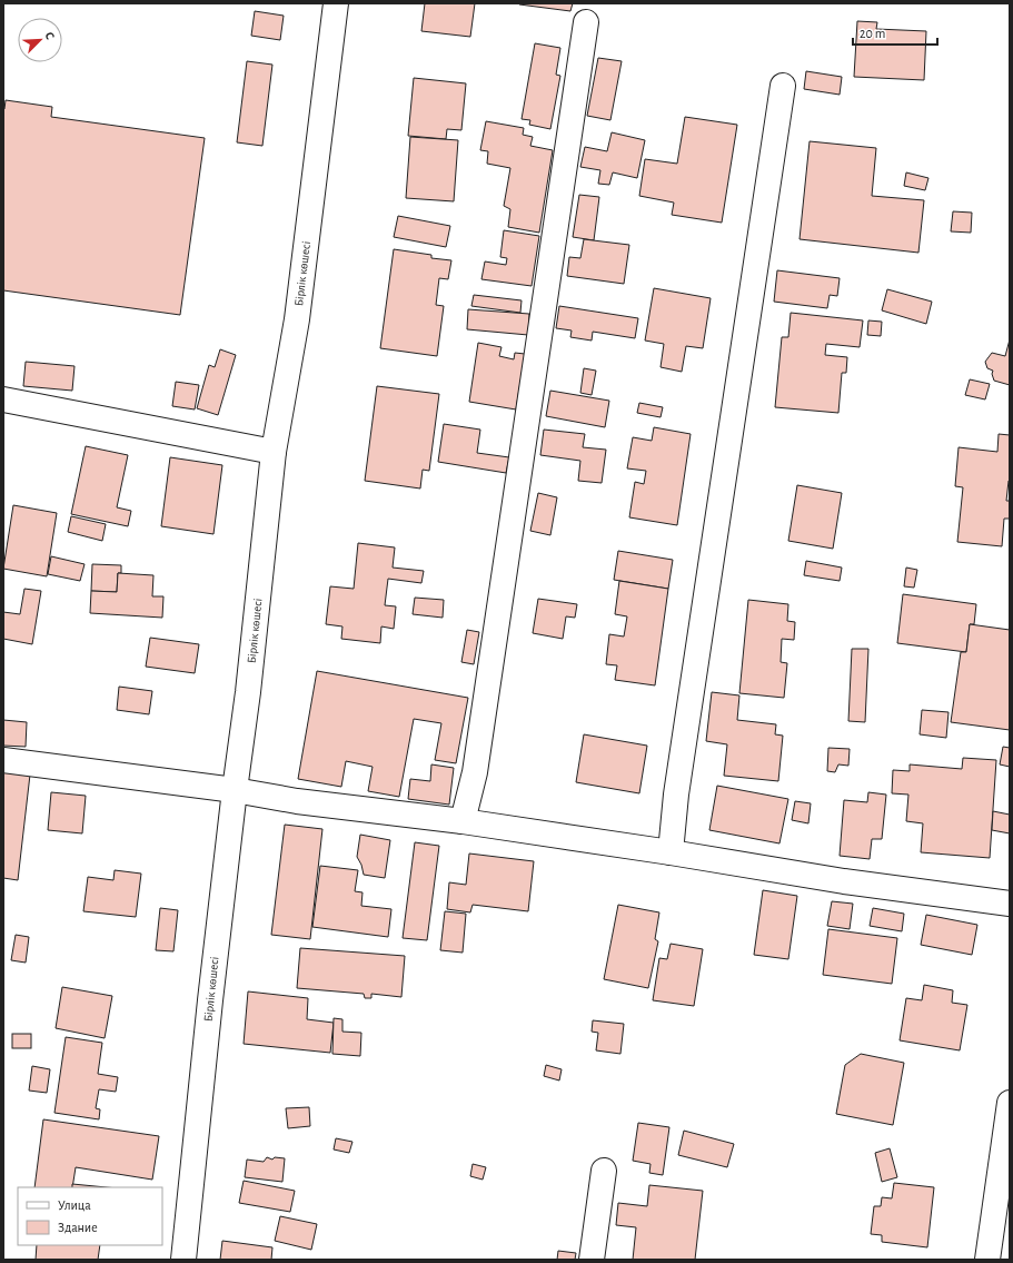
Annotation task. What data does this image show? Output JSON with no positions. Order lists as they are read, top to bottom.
{
  "streets": {
    "street": ["Бірлік көшесі"]
  },
  "legend": ["Улица", "Здание"],
  "scale_bar": "20 m",
  "north": "top right"
}
